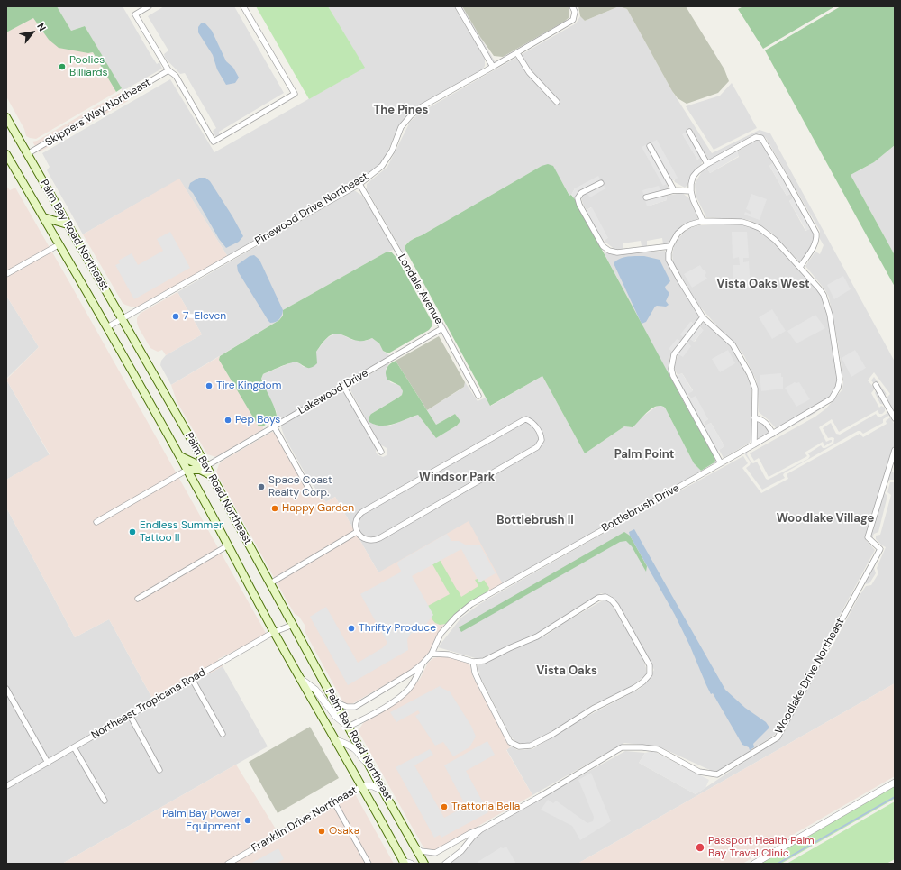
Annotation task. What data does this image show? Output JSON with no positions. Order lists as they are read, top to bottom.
{
  "streets": {
    "main road": ["Palm Bay Road Northeast"],
    "street": [
      "Skippers Way Northeast",
      "Pinewood Drive Northeast",
      "Londale Avenue",
      "Lakewood Drive",
      "Bottlebrush Drive",
      "Woodlake Drive Northeast",
      "Northeast Tropicana Road",
      "Franklin Drive Northeast"
    ]
  },
  "crossings": [
    ["Skippers Way Northeast", "Palm Bay Road Northeast"],
    ["Pinewood Drive Northeast", "Palm Bay Road Northeast"],
    ["Pinewood Drive Northeast", "Londale Avenue"],
    ["Palm Bay Road Northeast", "Lakewood Drive"],
    ["Palm Bay Road Northeast", "Bottlebrush Drive"],
    ["Palm Bay Road Northeast", "Woodlake Drive Northeast"],
    ["Palm Bay Road Northeast", "Northeast Tropicana Road"],
    ["Palm Bay Road Northeast", "Franklin Drive Northeast"],
    ["Londale Avenue", "Lakewood Drive"]
  ],
  "districts": [
    "The Pines",
    "Vista Oaks West",
    "Palm Point",
    "Windsor Park",
    "Woodlake Village",
    "Bottlebrush II",
    "Vista Oaks"
  ],
  "places": [
    "Poolies Billiards",
    "7-Eleven",
    "Tire Kingdom",
    "Pep Boys",
    "Space Coast Realty Corp.",
    "Happy Garden",
    "Endless Summer Tattoo II",
    "Thrifty Produce",
    "Trattoria Bella",
    "Palm Bay Power Equipment",
    "Osaka",
    "Passport Health Palm Bay Travel Clinic"
  ],
  "north": "top right"
}
